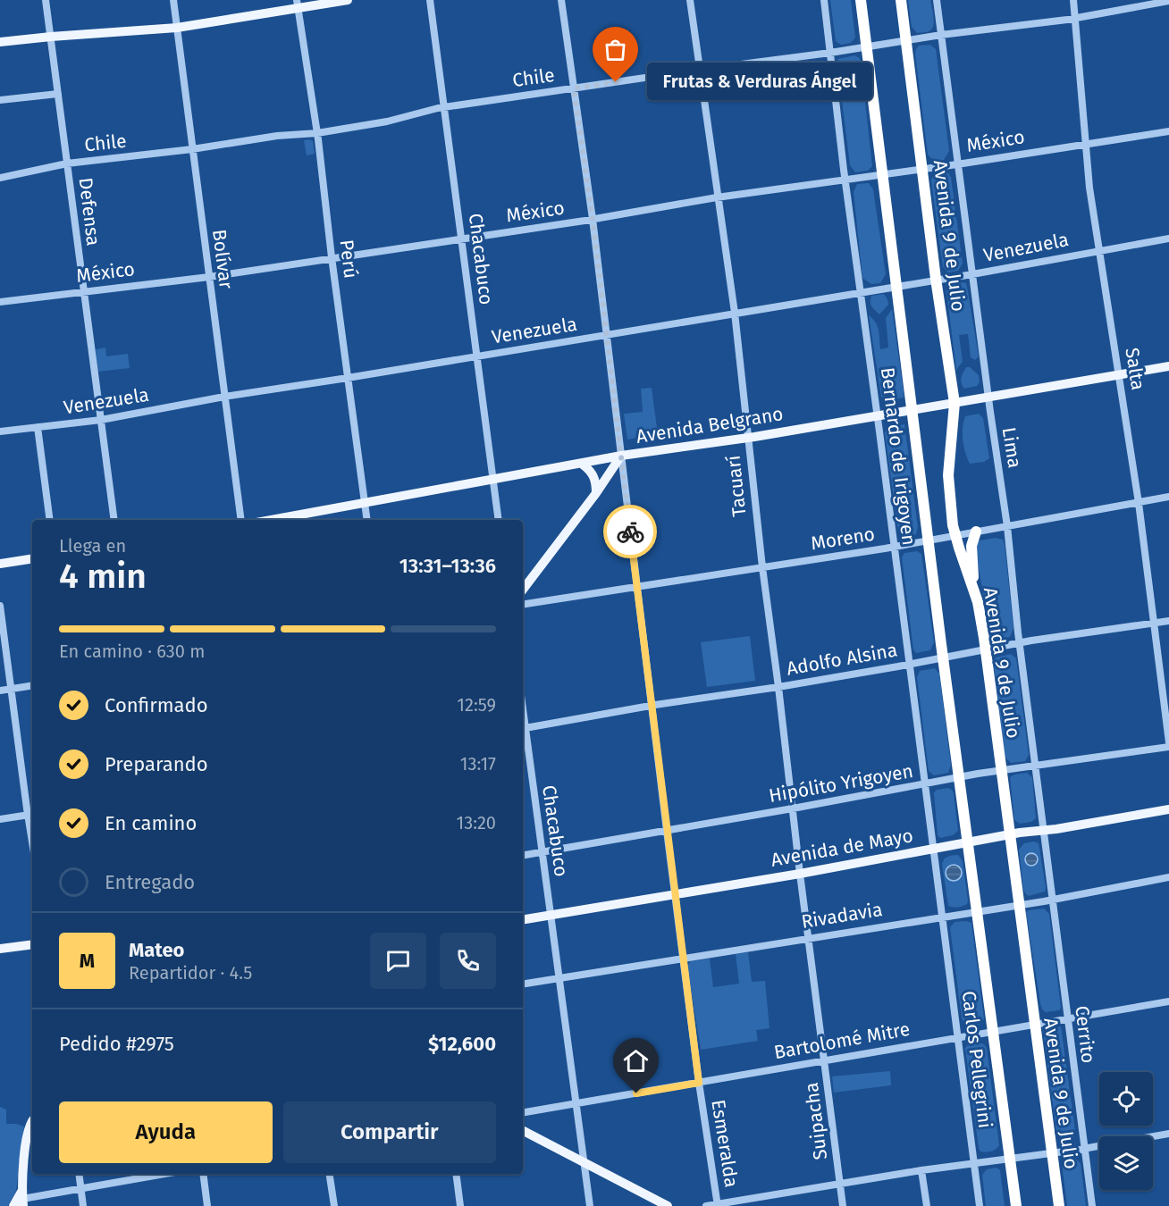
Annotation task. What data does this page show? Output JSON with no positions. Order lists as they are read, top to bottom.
{
  "streets": {
    "highway": ["Avenida 9 de Julio"],
    "main road": ["Avenida Belgrano", "Avenida de Mayo"],
    "street": [
      "Chile",
      "México",
      "Defensa",
      "Venezuela",
      "Bolívar",
      "Perú",
      "Chacabuco",
      "Salta",
      "Lima",
      "Bernardo de Irigoyen",
      "Tacuarí",
      "Moreno",
      "Adolfo Alsina",
      "Hipólito Yrigoyen",
      "Rivadavia",
      "Cerrito",
      "Bartolomé Mitre",
      "Carlos Pellegrini",
      "Suipacha",
      "Esmeralda"
    ]
  },
  "crossings": [
    ["Chile", "Defensa"],
    ["Chile", "Avenida 9 de Julio"],
    ["Chile", "Bolívar"],
    ["Chile", "Perú"],
    ["Chile", "Chacabuco"],
    ["Chile", "Salta"],
    ["Chile", "Lima"],
    ["Chile", "Bernardo de Irigoyen"],
    ["Chile", "Tacuarí"],
    ["Chile", "Esmeralda"],
    ["México", "Defensa"],
    ["México", "Avenida 9 de Julio"],
    ["México", "Bolívar"],
    ["México", "Perú"],
    ["México", "Chacabuco"],
    ["México", "Salta"],
    ["México", "Lima"],
    ["México", "Bernardo de Irigoyen"],
    ["México", "Tacuarí"],
    ["México", "Esmeralda"],
    ["Defensa", "Venezuela"],
    ["Avenida 9 de Julio", "Venezuela"],
    ["Avenida 9 de Julio", "Avenida Belgrano"],
    ["Avenida 9 de Julio", "Moreno"],
    ["Avenida 9 de Julio", "Adolfo Alsina"],
    ["Avenida 9 de Julio", "Hipólito Yrigoyen"],
    ["Avenida 9 de Julio", "Avenida de Mayo"],
    ["Avenida 9 de Julio", "Rivadavia"],
    ["Avenida 9 de Julio", "Bartolomé Mitre"],
    ["Venezuela", "Bolívar"],
    ["Venezuela", "Perú"],
    ["Venezuela", "Chacabuco"],
    ["Venezuela", "Salta"],
    ["Venezuela", "Lima"],
    ["Venezuela", "Bernardo de Irigoyen"],
    ["Venezuela", "Tacuarí"],
    ["Venezuela", "Esmeralda"],
    ["Perú", "Avenida Belgrano"],
    ["Chacabuco", "Avenida Belgrano"],
    ["Chacabuco", "Adolfo Alsina"],
    ["Chacabuco", "Hipólito Yrigoyen"],
    ["Chacabuco", "Avenida de Mayo"],
    ["Chacabuco", "Rivadavia"],
    ["Chacabuco", "Bartolomé Mitre"],
    ["Salta", "Avenida Belgrano"],
    ["Salta", "Moreno"],
    ["Salta", "Adolfo Alsina"],
    ["Avenida Belgrano", "Lima"],
    ["Avenida Belgrano", "Bernardo de Irigoyen"],
    ["Avenida Belgrano", "Tacuarí"],
    ["Avenida Belgrano", "Esmeralda"],
    ["Lima", "Moreno"],
    ["Lima", "Adolfo Alsina"],
    ["Lima", "Hipólito Yrigoyen"],
    ["Lima", "Avenida de Mayo"],
    ["Lima", "Rivadavia"],
    ["Lima", "Cerrito"],
    ["Bernardo de Irigoyen", "Moreno"],
    ["Bernardo de Irigoyen", "Adolfo Alsina"],
    ["Bernardo de Irigoyen", "Hipólito Yrigoyen"],
    ["Bernardo de Irigoyen", "Avenida de Mayo"],
    ["Bernardo de Irigoyen", "Rivadavia"],
    ["Bernardo de Irigoyen", "Carlos Pellegrini"],
    ["Tacuarí", "Moreno"],
    ["Tacuarí", "Adolfo Alsina"],
    ["Tacuarí", "Hipólito Yrigoyen"],
    ["Tacuarí", "Avenida de Mayo"],
    ["Tacuarí", "Rivadavia"],
    ["Tacuarí", "Suipacha"],
    ["Moreno", "Esmeralda"],
    ["Adolfo Alsina", "Esmeralda"],
    ["Hipólito Yrigoyen", "Esmeralda"],
    ["Avenida de Mayo", "Esmeralda"],
    ["Rivadavia", "Cerrito"],
    ["Rivadavia", "Carlos Pellegrini"],
    ["Rivadavia", "Suipacha"],
    ["Rivadavia", "Esmeralda"],
    ["Cerrito", "Bartolomé Mitre"],
    ["Bartolomé Mitre", "Carlos Pellegrini"],
    ["Bartolomé Mitre", "Suipacha"],
    ["Bartolomé Mitre", "Esmeralda"]
  ],
  "places": ["Frutas & Verduras Ángel"],
  "page": {
    "bubble": "Frutas & Verduras Ángel",
    "heading": ["4 min", "Llega en", "13:31–13:36"],
    "panel": [
      "Mateo",
      "Repartidor · 4.5",
      "Pedido #2975",
      "$12,600"
    ],
    "bar": "En camino · 630 m",
    "list": [
      ["Confirmado", "12:59"],
      ["Preparando", "13:17"],
      ["En camino", "13:20"],
      "Entregado"
    ],
    "round": "M",
    "buttons": ["Ayuda", "Compartir"]
  }
}
